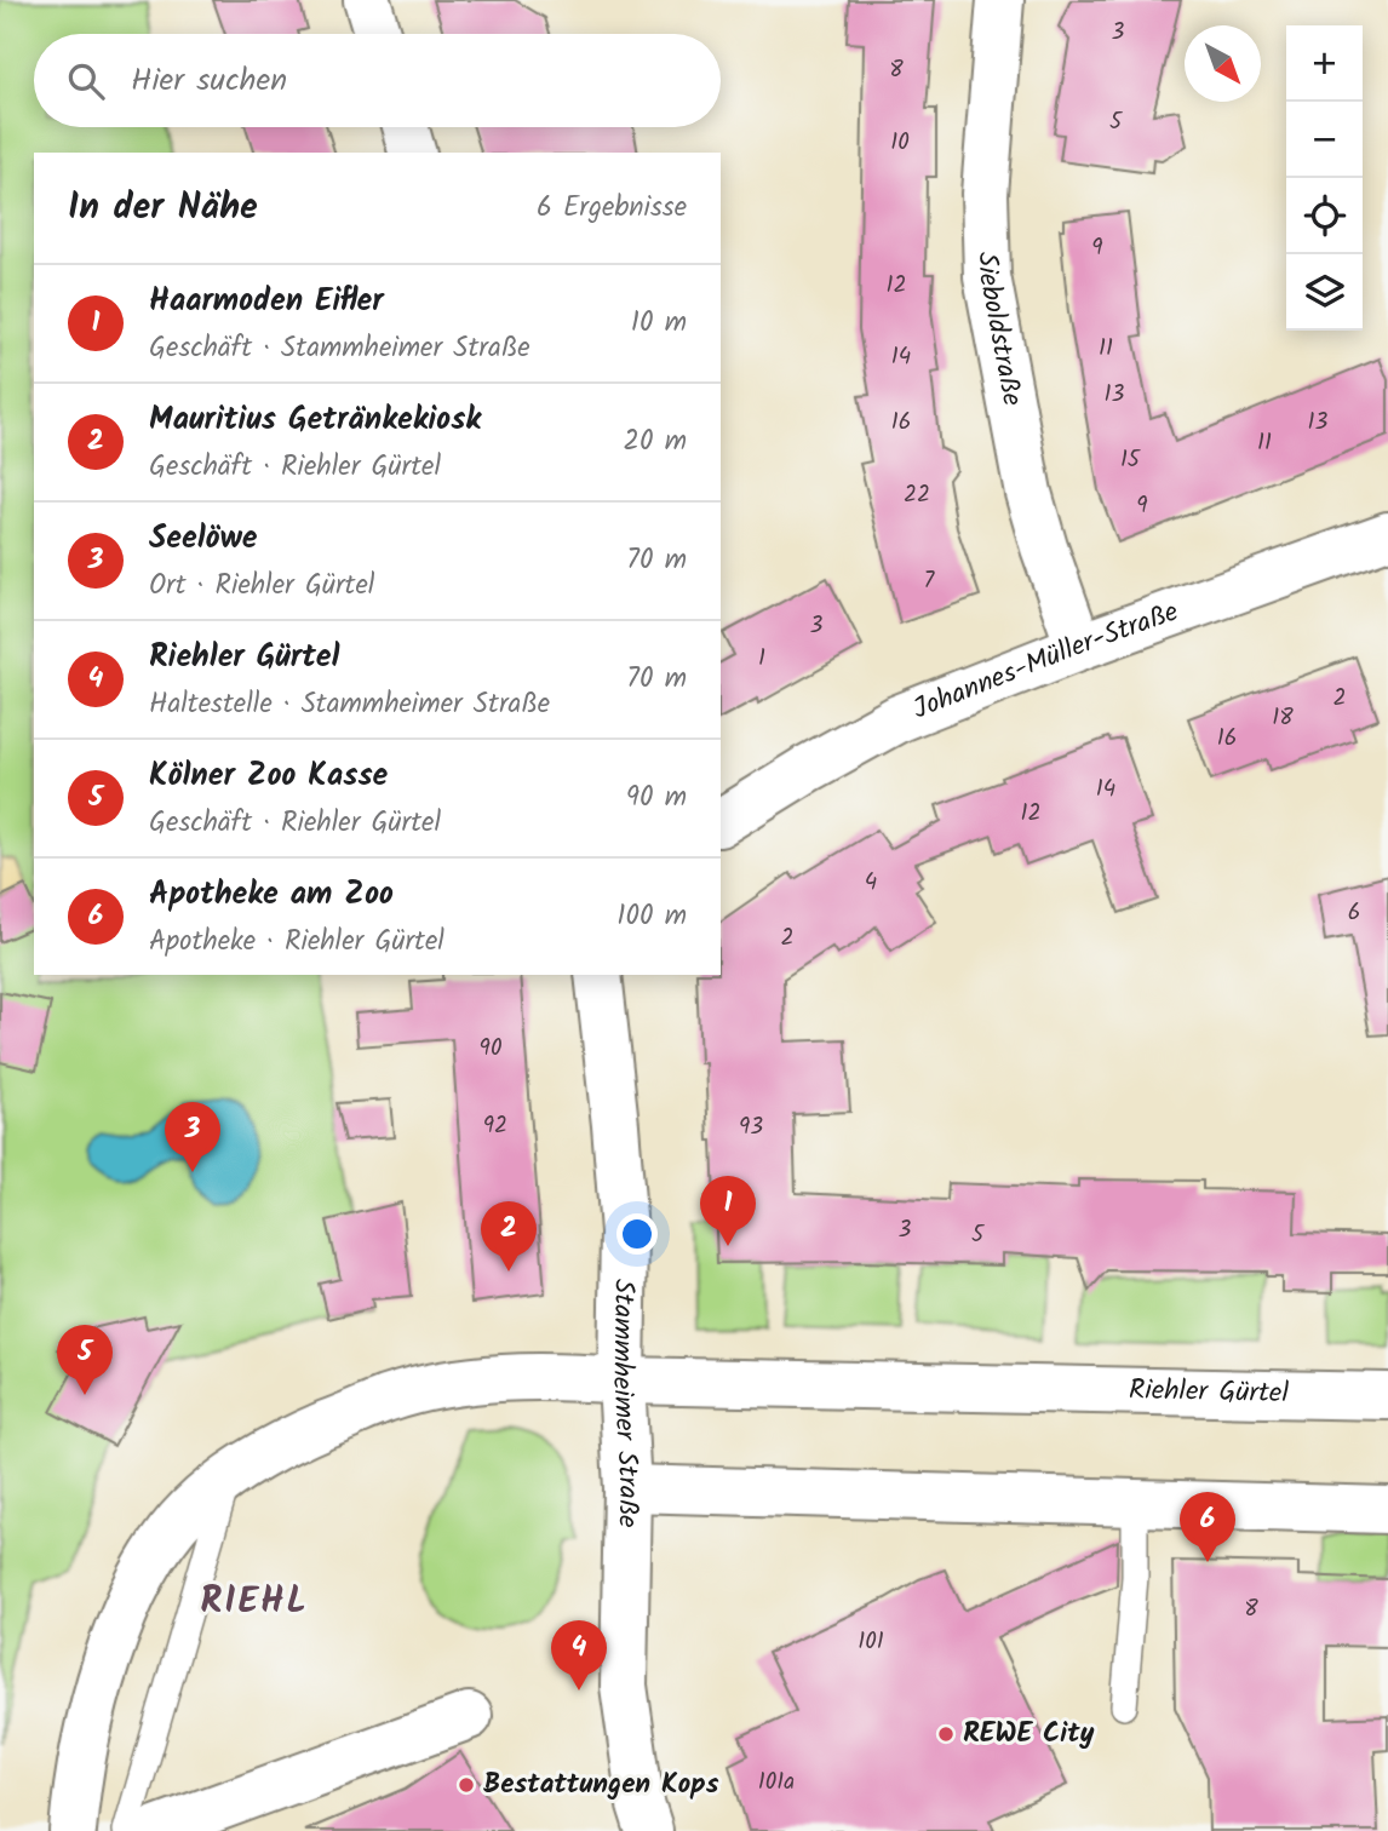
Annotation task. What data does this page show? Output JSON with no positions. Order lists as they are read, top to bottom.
{
  "streets": {
    "street": [
      "Sieboldstraße",
      "Johannes-Müller-Straße",
      "Riehler Gürtel",
      "Stammheimer Straße"
    ]
  },
  "crossings": [
    ["Sieboldstraße", "Johannes-Müller-Straße"],
    ["Riehler Gürtel", "Stammheimer Straße"]
  ],
  "districts": ["RIEHL"],
  "places": ["REWE City", "Bestattungen Kops"],
  "house_numbers": [
    "3",
    "8",
    "5",
    "10",
    "9",
    "12",
    "11",
    "14",
    "13",
    "16",
    "13",
    "11",
    "15",
    "22",
    "9",
    "7",
    "3",
    "1",
    "2",
    "18",
    "16",
    "14",
    "12",
    "4",
    "6",
    "2",
    "90",
    "92",
    "93",
    "3",
    "5",
    "8",
    "101",
    "101a"
  ],
  "north": "bottom right",
  "page": {
    "map_buttons": ["+", "−"],
    "search": "Hier suchen",
    "heading": ["In der Nähe", "6 Ergebnisse"],
    "list": [
      {
        "mark": "1",
        "name": "Haarmoden Eifler",
        "note": "Geschäft · Stammheimer Straße",
        "value": "10 m"
      },
      {
        "mark": "2",
        "name": "Mauritius Getränkekiosk",
        "note": "Geschäft · Riehler Gürtel",
        "value": "20 m"
      },
      {
        "mark": "3",
        "name": "Seelöwe",
        "note": "Ort · Riehler Gürtel",
        "value": "70 m"
      },
      {
        "mark": "4",
        "name": "Riehler Gürtel",
        "note": "Haltestelle · Stammheimer Straße",
        "value": "70 m"
      },
      {
        "mark": "5",
        "name": "Kölner Zoo Kasse",
        "note": "Geschäft · Riehler Gürtel",
        "value": "90 m"
      },
      {
        "mark": "6",
        "name": "Apotheke am Zoo",
        "note": "Apotheke · Riehler Gürtel",
        "value": "100 m"
      }
    ],
    "pins": [
      "3",
      "1",
      "2",
      "5",
      "6",
      "4"
    ]
  }
}
